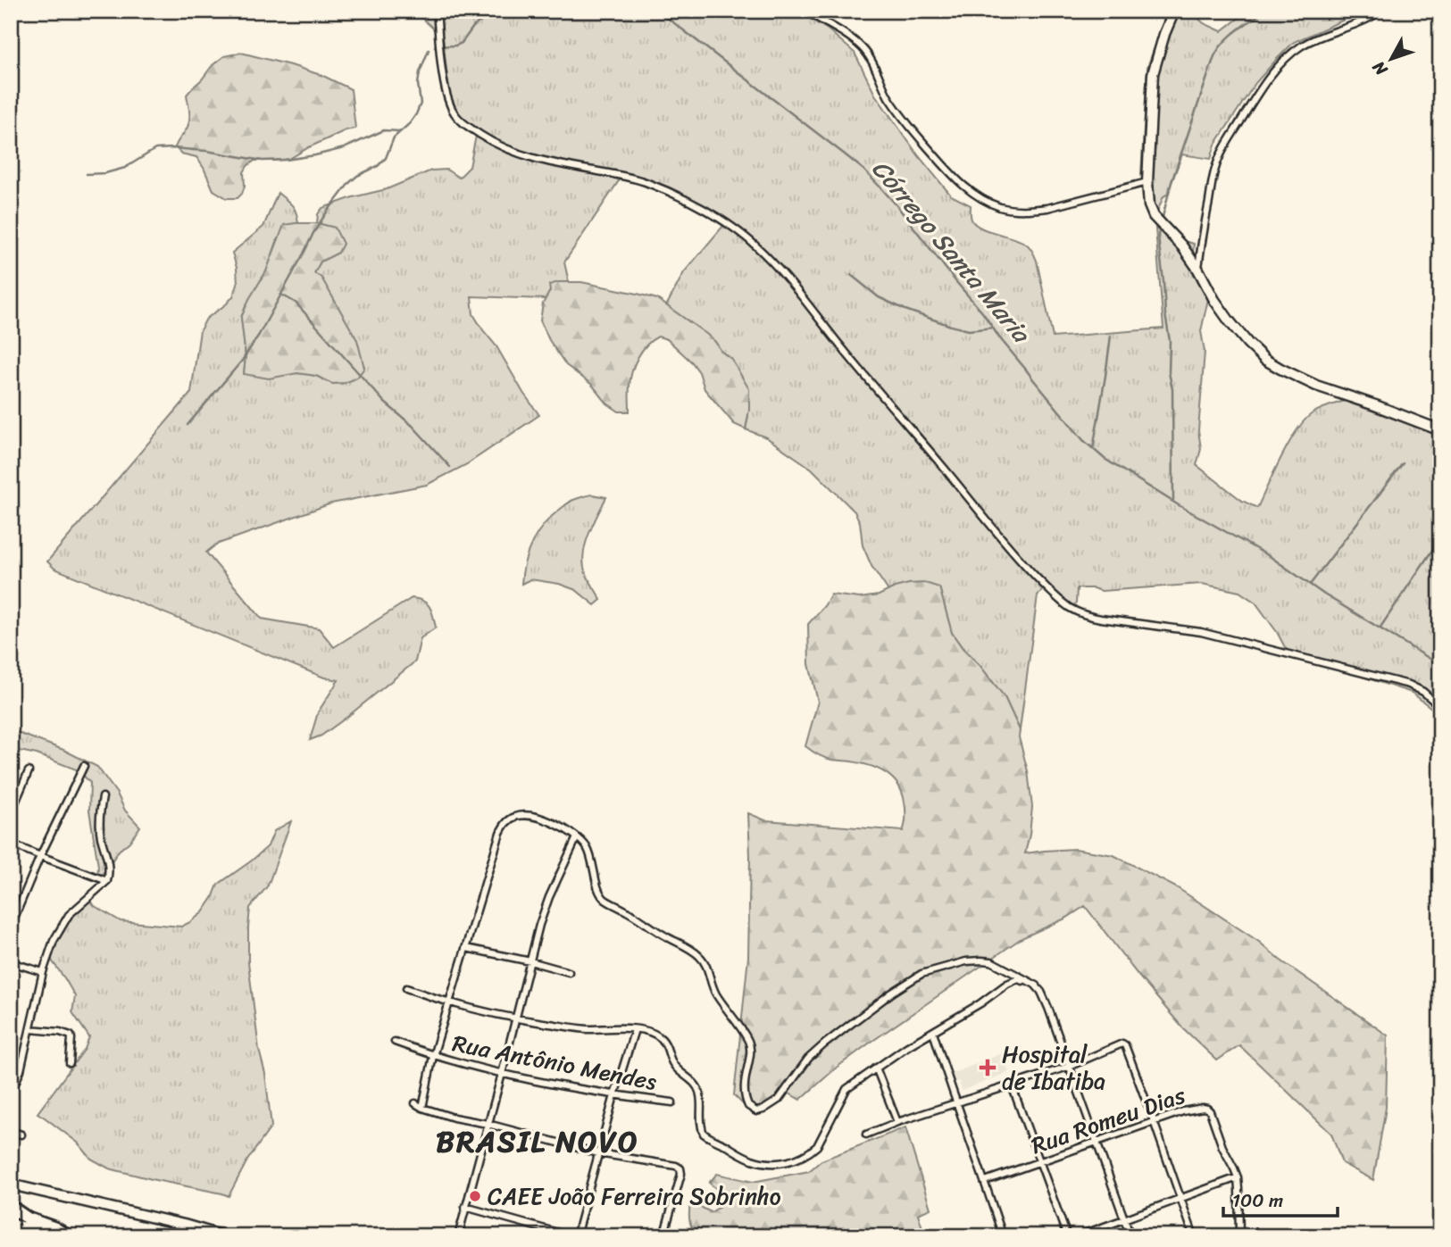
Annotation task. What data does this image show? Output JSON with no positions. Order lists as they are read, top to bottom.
{
  "streets": {
    "street": ["Rua Antônio Mendes", "Rua Romeu Dias"]
  },
  "districts": ["BRASIL NOVO"],
  "water": ["Córrego Santa Maria"],
  "places": {
    "health": ["Hospital de Ibatiba"],
    "other": ["CAEE João Ferreira Sobrinho"]
  },
  "scale_bar": "100 m",
  "north": "bottom left"
}
